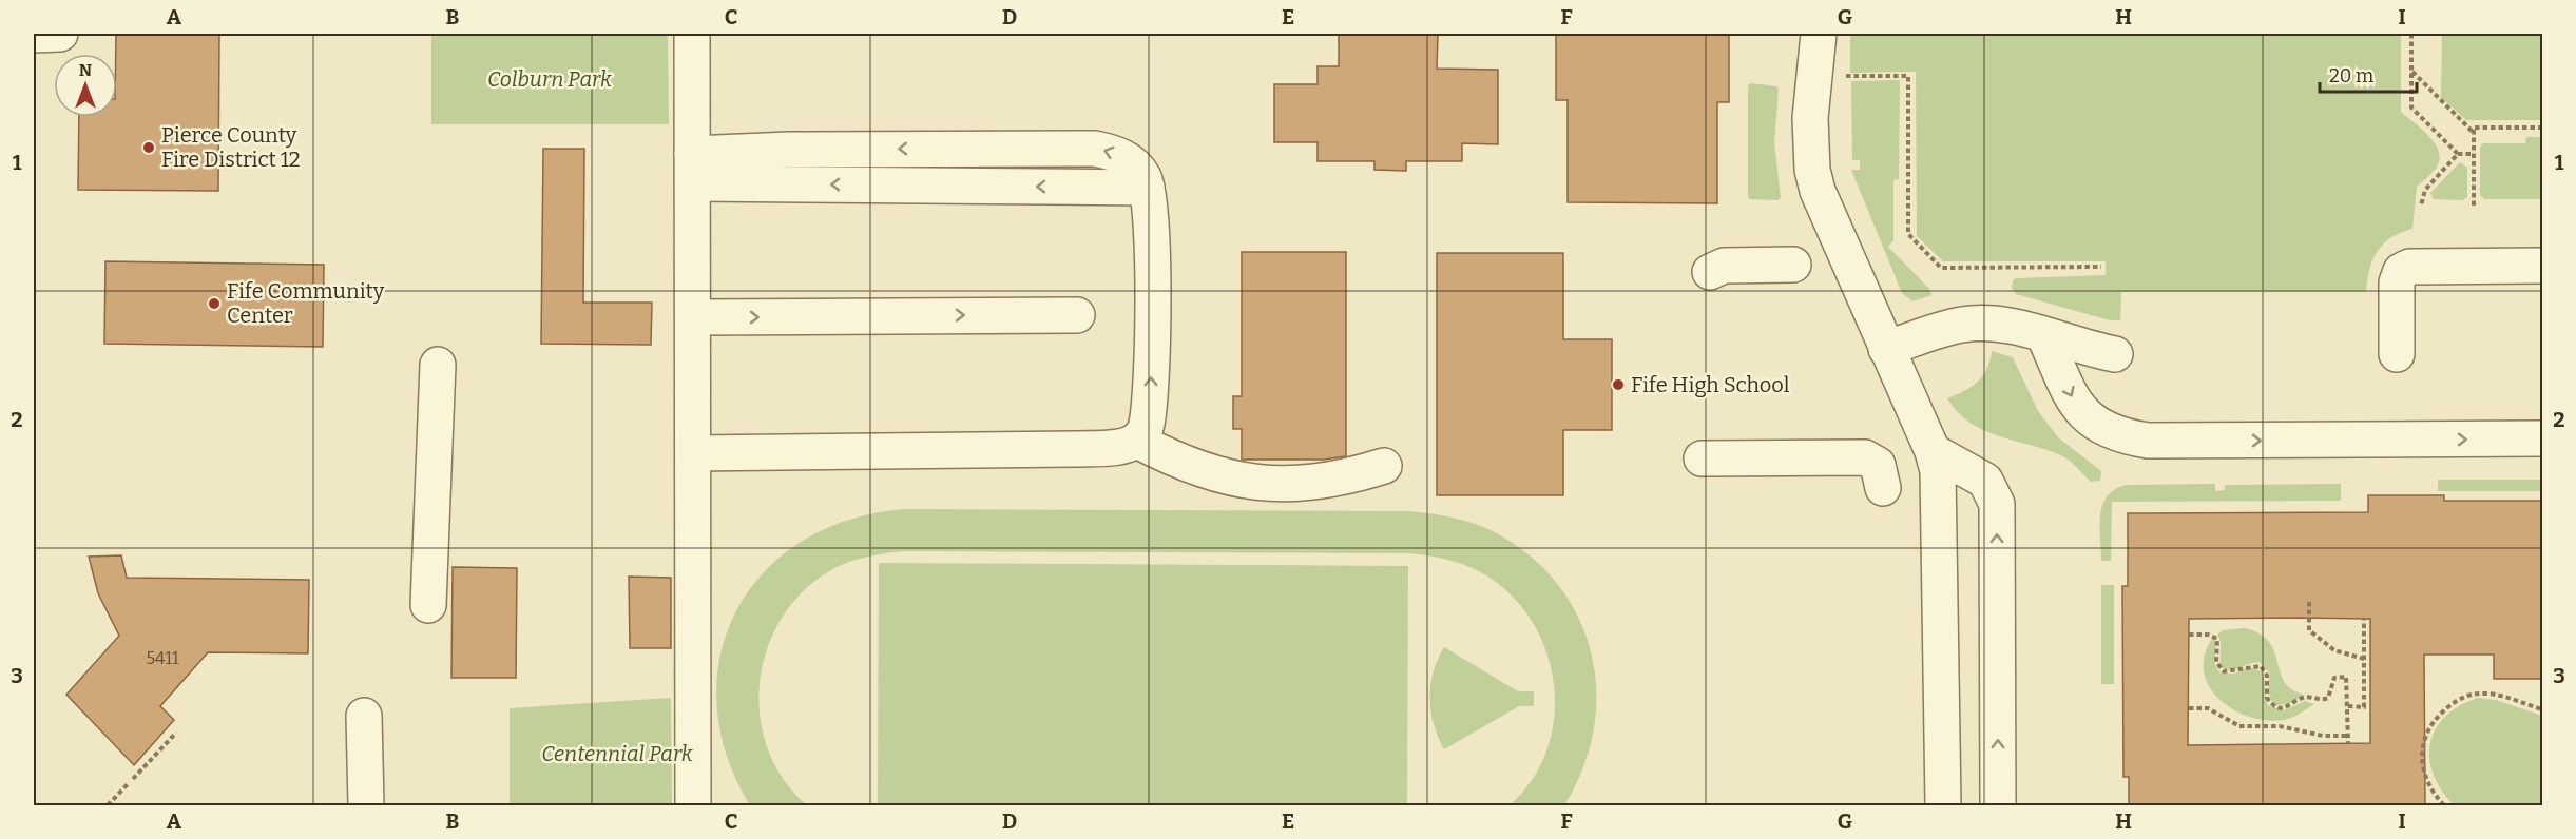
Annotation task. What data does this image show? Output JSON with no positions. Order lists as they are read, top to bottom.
{
  "parks": ["Colburn Park", "Centennial Park"],
  "places": ["Pierce County Fire District 12", "Fife Community Center", "Fife High School"],
  "house_numbers": ["5411"],
  "scale_bar": "20 m",
  "north": "top",
  "grid": {
    "columns": [
      "A",
      "B",
      "C",
      "D",
      "E",
      "F",
      "G",
      "H",
      "I"
    ],
    "rows": ["1", "2", "3"]
  }
}
